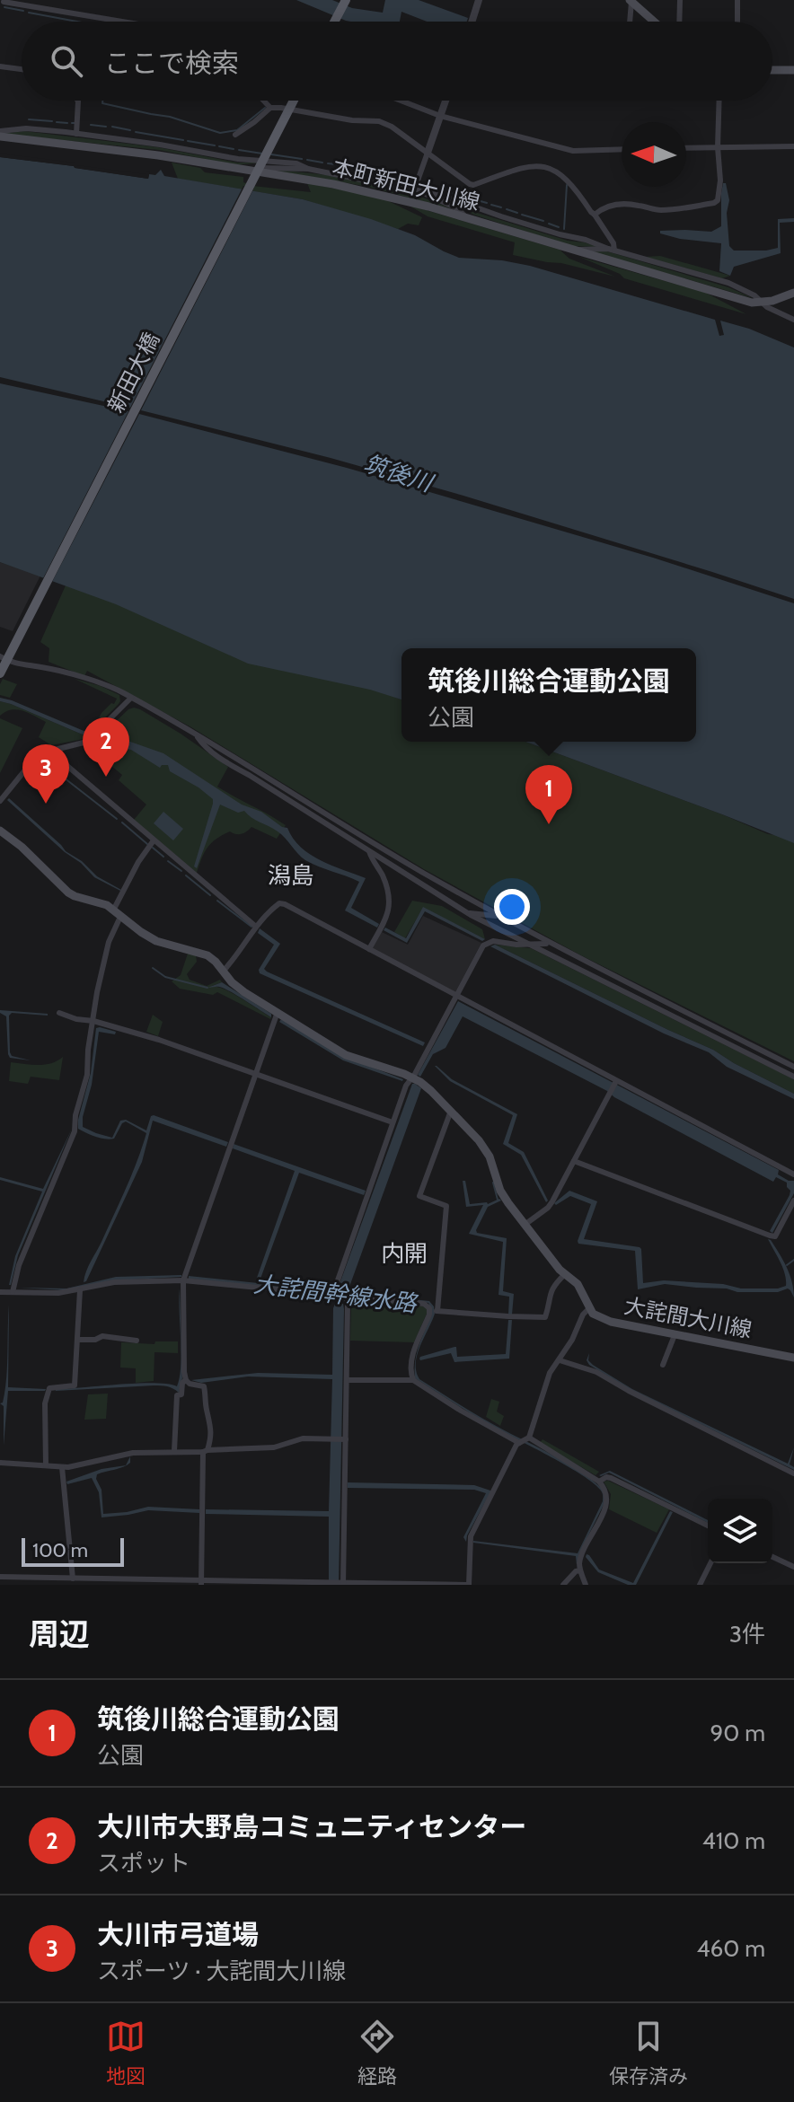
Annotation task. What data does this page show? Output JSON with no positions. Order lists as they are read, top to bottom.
{
  "streets": {
    "main road": ["本町新田大川線", "新田大橋", "大詫間大川線"]
  },
  "districts": ["潟島", "内開"],
  "water": ["筑後川", "大詫間幹線水路"],
  "scale_bar": "100 m",
  "north": "left",
  "page": {
    "search": "ここで検索",
    "popup": ["筑後川総合運動公園", "公園"],
    "pins": ["2", "3", "1"],
    "scale": "100 m",
    "heading": ["周辺", "3件"],
    "list": [
      {
        "mark": "1",
        "name": "筑後川総合運動公園",
        "note": "公園",
        "value": "90 m"
      },
      {
        "mark": "2",
        "name": "大川市大野島コミュニティセンター",
        "note": "スポット",
        "value": "410 m"
      },
      {
        "mark": "3",
        "name": "大川市弓道場",
        "note": "スポーツ · 大詫間大川線",
        "value": "460 m"
      }
    ],
    "nav": ["地図", "経路", "保存済み"]
  }
}
